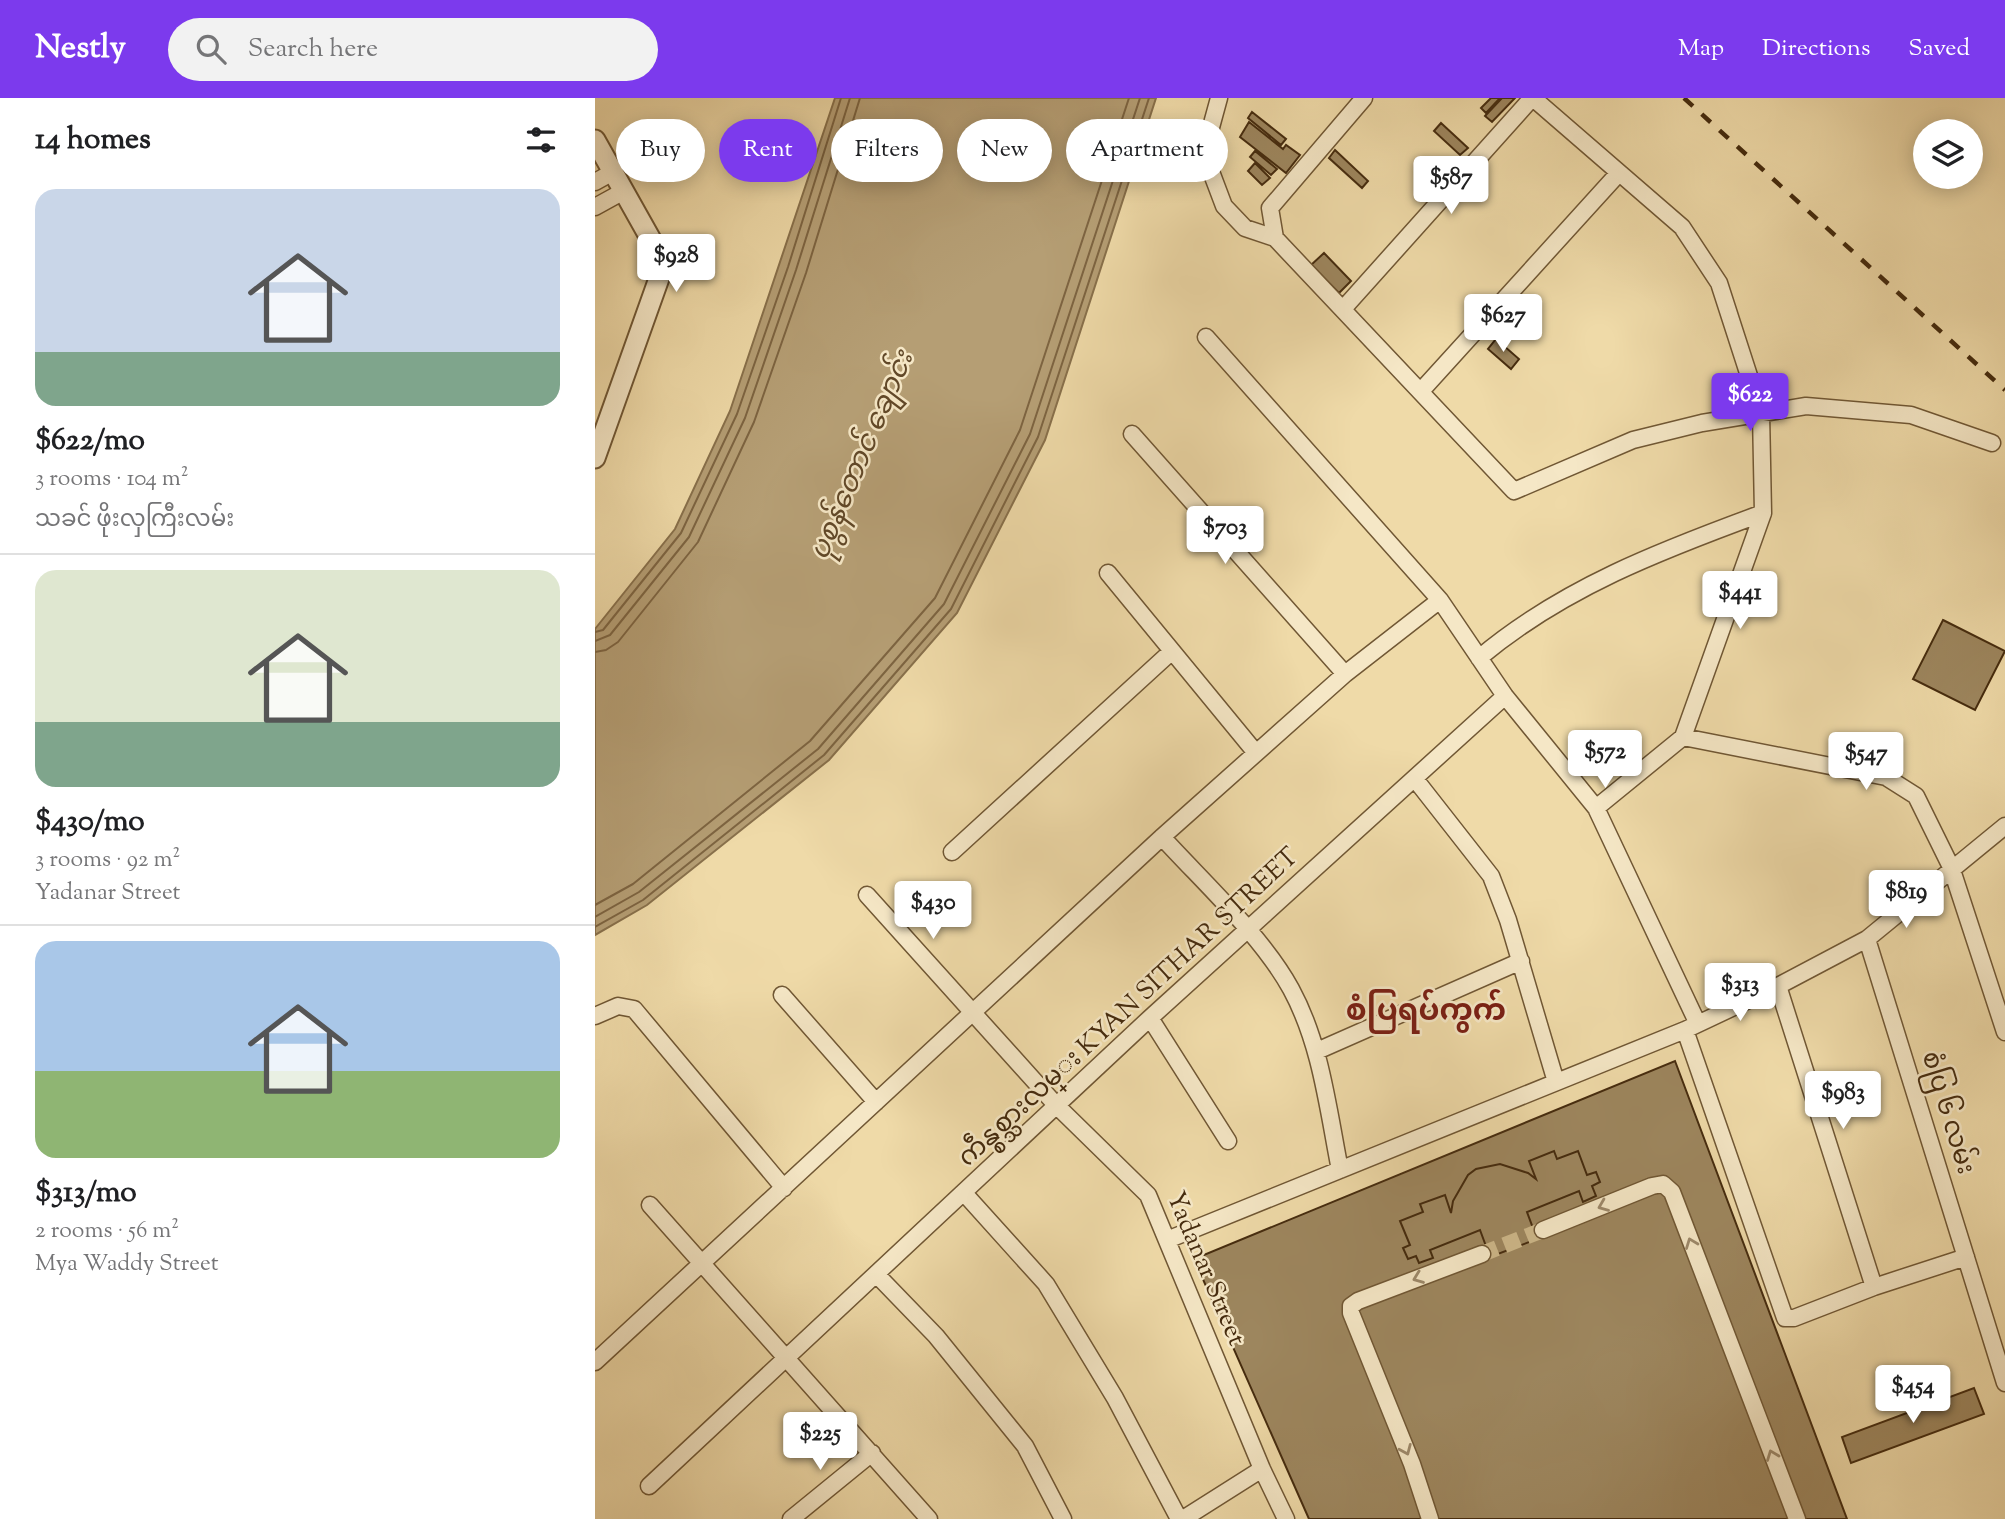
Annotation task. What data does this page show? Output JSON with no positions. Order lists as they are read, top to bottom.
{
  "streets": {
    "street": ["ကဵန္စစ္သားလမ္း KYAN SITHAR STREET", "စံပြ ၆ လမ်း", "Yadanar Street"]
  },
  "crossings": [
    ["ကဵန္စစ္သားလမ္း KYAN SITHAR STREET", "Yadanar Street"]
  ],
  "districts": ["စံပြရပ်ကွက်"],
  "water": ["ပုစွန်တောင် ချောင်း"],
  "page": {
    "header": "Nestly",
    "search": "Search here",
    "nav": ["Map", "Directions", "Saved"],
    "heading": "14 homes",
    "chip": [
      "Buy",
      "Rent",
      "Filters",
      "New",
      "Apartment"
    ],
    "price": [
      "$587",
      "$928",
      "$627",
      "$622",
      "$703",
      "$441",
      "$572",
      "$547",
      "$819",
      "$430",
      "$313",
      "$983",
      "$454",
      "$225"
    ],
    "list": [
      {
        "name": "$622/mo",
        "note": "3 rooms · 104 m² · သခင် ဖိုးလှကြီးလမ်း"
      },
      {
        "name": "$430/mo",
        "note": "3 rooms · 92 m² · Yadanar Street"
      },
      {
        "name": "$313/mo",
        "note": "2 rooms · 56 m² · Mya Waddy Street"
      }
    ]
  }
}
